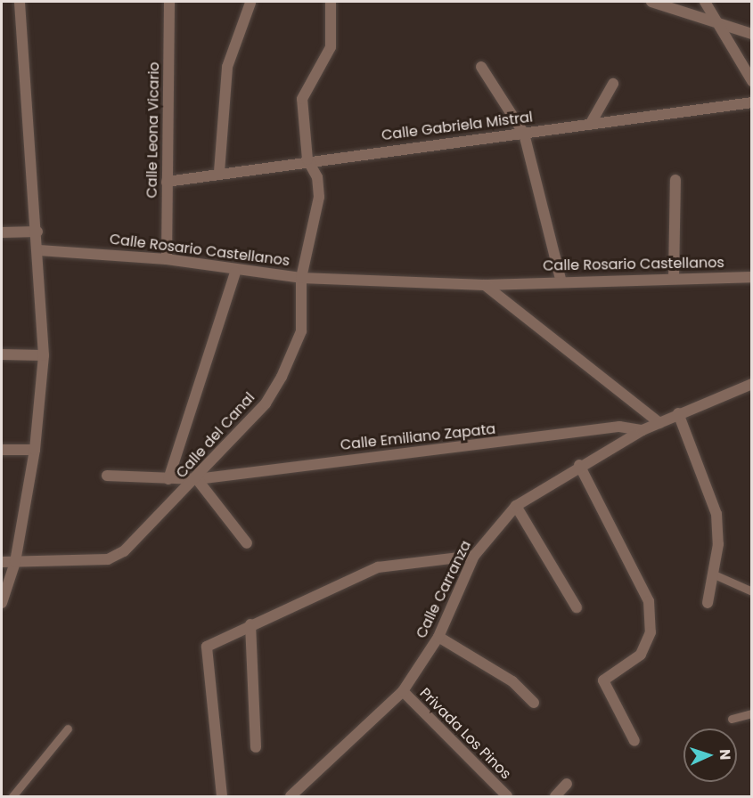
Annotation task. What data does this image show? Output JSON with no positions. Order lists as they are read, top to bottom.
{
  "streets": {
    "street": [
      "Calle Gabriela Mistral",
      "Calle Leona Vicario",
      "Calle Rosario Castellanos",
      "Calle del Canal",
      "Calle Emiliano Zapata",
      "Calle Carranza",
      "Privada Los Pinos"
    ]
  },
  "crossings": [
    ["Calle Gabriela Mistral", "Calle Leona Vicario"],
    ["Calle Gabriela Mistral", "Calle del Canal"],
    ["Calle Leona Vicario", "Calle Rosario Castellanos"],
    ["Calle Rosario Castellanos", "Calle del Canal"],
    ["Calle del Canal", "Calle Emiliano Zapata"],
    ["Calle Emiliano Zapata", "Calle Carranza"],
    ["Calle Carranza", "Privada Los Pinos"]
  ],
  "north": "right"
}
